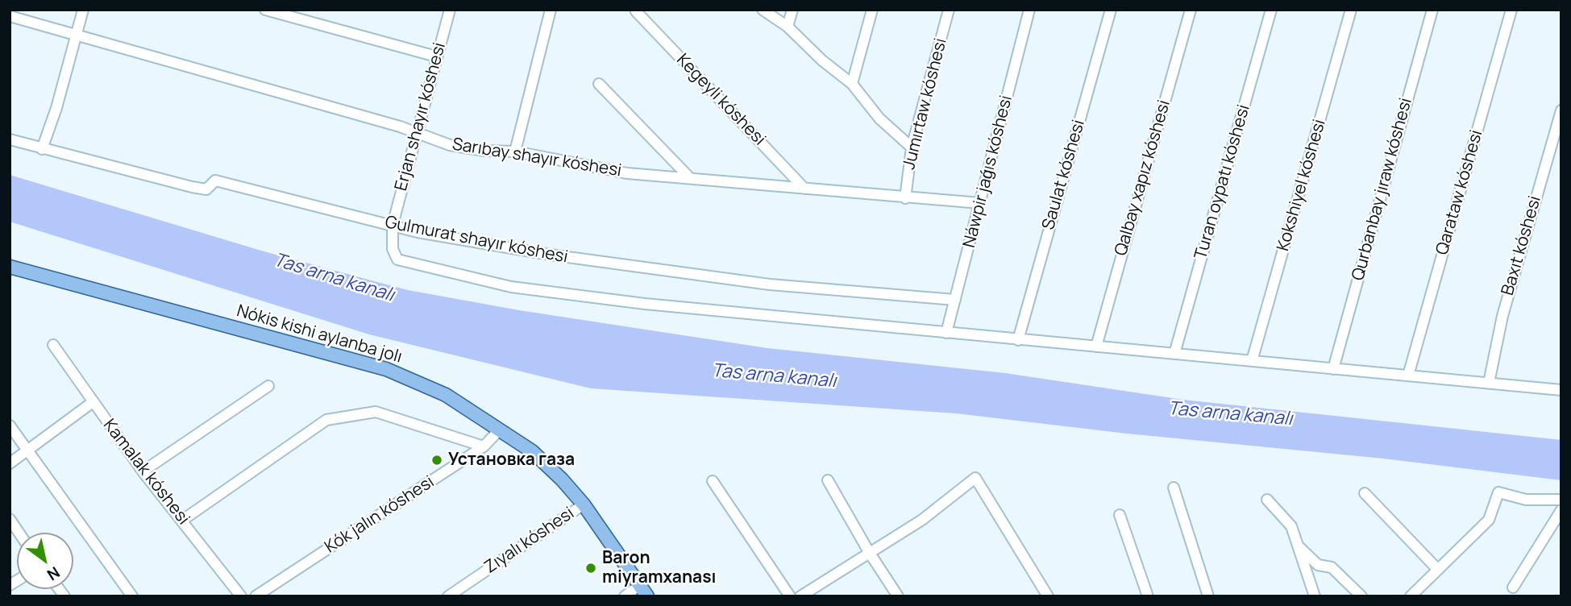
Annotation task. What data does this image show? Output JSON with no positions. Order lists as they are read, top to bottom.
{
  "streets": {
    "main road": ["Nókis kishi aylanba jolı"],
    "street": [
      "Kegeyli kóshesi",
      "Jumırtaw kóshesi",
      "Erjan shayır kóshesi",
      "Sarıbay shayır kóshesi",
      "Náwpir jaǵıs kóshesi",
      "Saulat kóshesi",
      "Qalbay xapız kóshesi",
      "Turan oypatı kóshesi",
      "Kokshiyel kóshesi",
      "Qurbanbay jıraw kóshesi",
      "Qarataw kóshesi",
      "Gulmurat shayır kóshesi",
      "Baxıt kóshesi",
      "Kamalak kóshesi",
      "Kók jalın kóshesi",
      "Zıyalı kóshesi"
    ]
  },
  "crossings": [
    ["Kegeyli kóshesi", "Sarıbay shayır kóshesi"],
    ["Jumırtaw kóshesi", "Sarıbay shayır kóshesi"],
    ["Erjan shayır kóshesi", "Sarıbay shayır kóshesi"],
    ["Erjan shayır kóshesi", "Náwpir jaǵıs kóshesi"],
    ["Erjan shayır kóshesi", "Gulmurat shayır kóshesi"],
    ["Sarıbay shayır kóshesi", "Náwpir jaǵıs kóshesi"],
    ["Náwpir jaǵıs kóshesi", "Gulmurat shayır kóshesi"],
    ["Nókis kishi aylanba jolı", "Kók jalın kóshesi"],
    ["Nókis kishi aylanba jolı", "Zıyalı kóshesi"]
  ],
  "water": ["Tas arna kanalı"],
  "places": ["Установка газа", "Baron miyramxanası"],
  "north": "bottom right"
}
